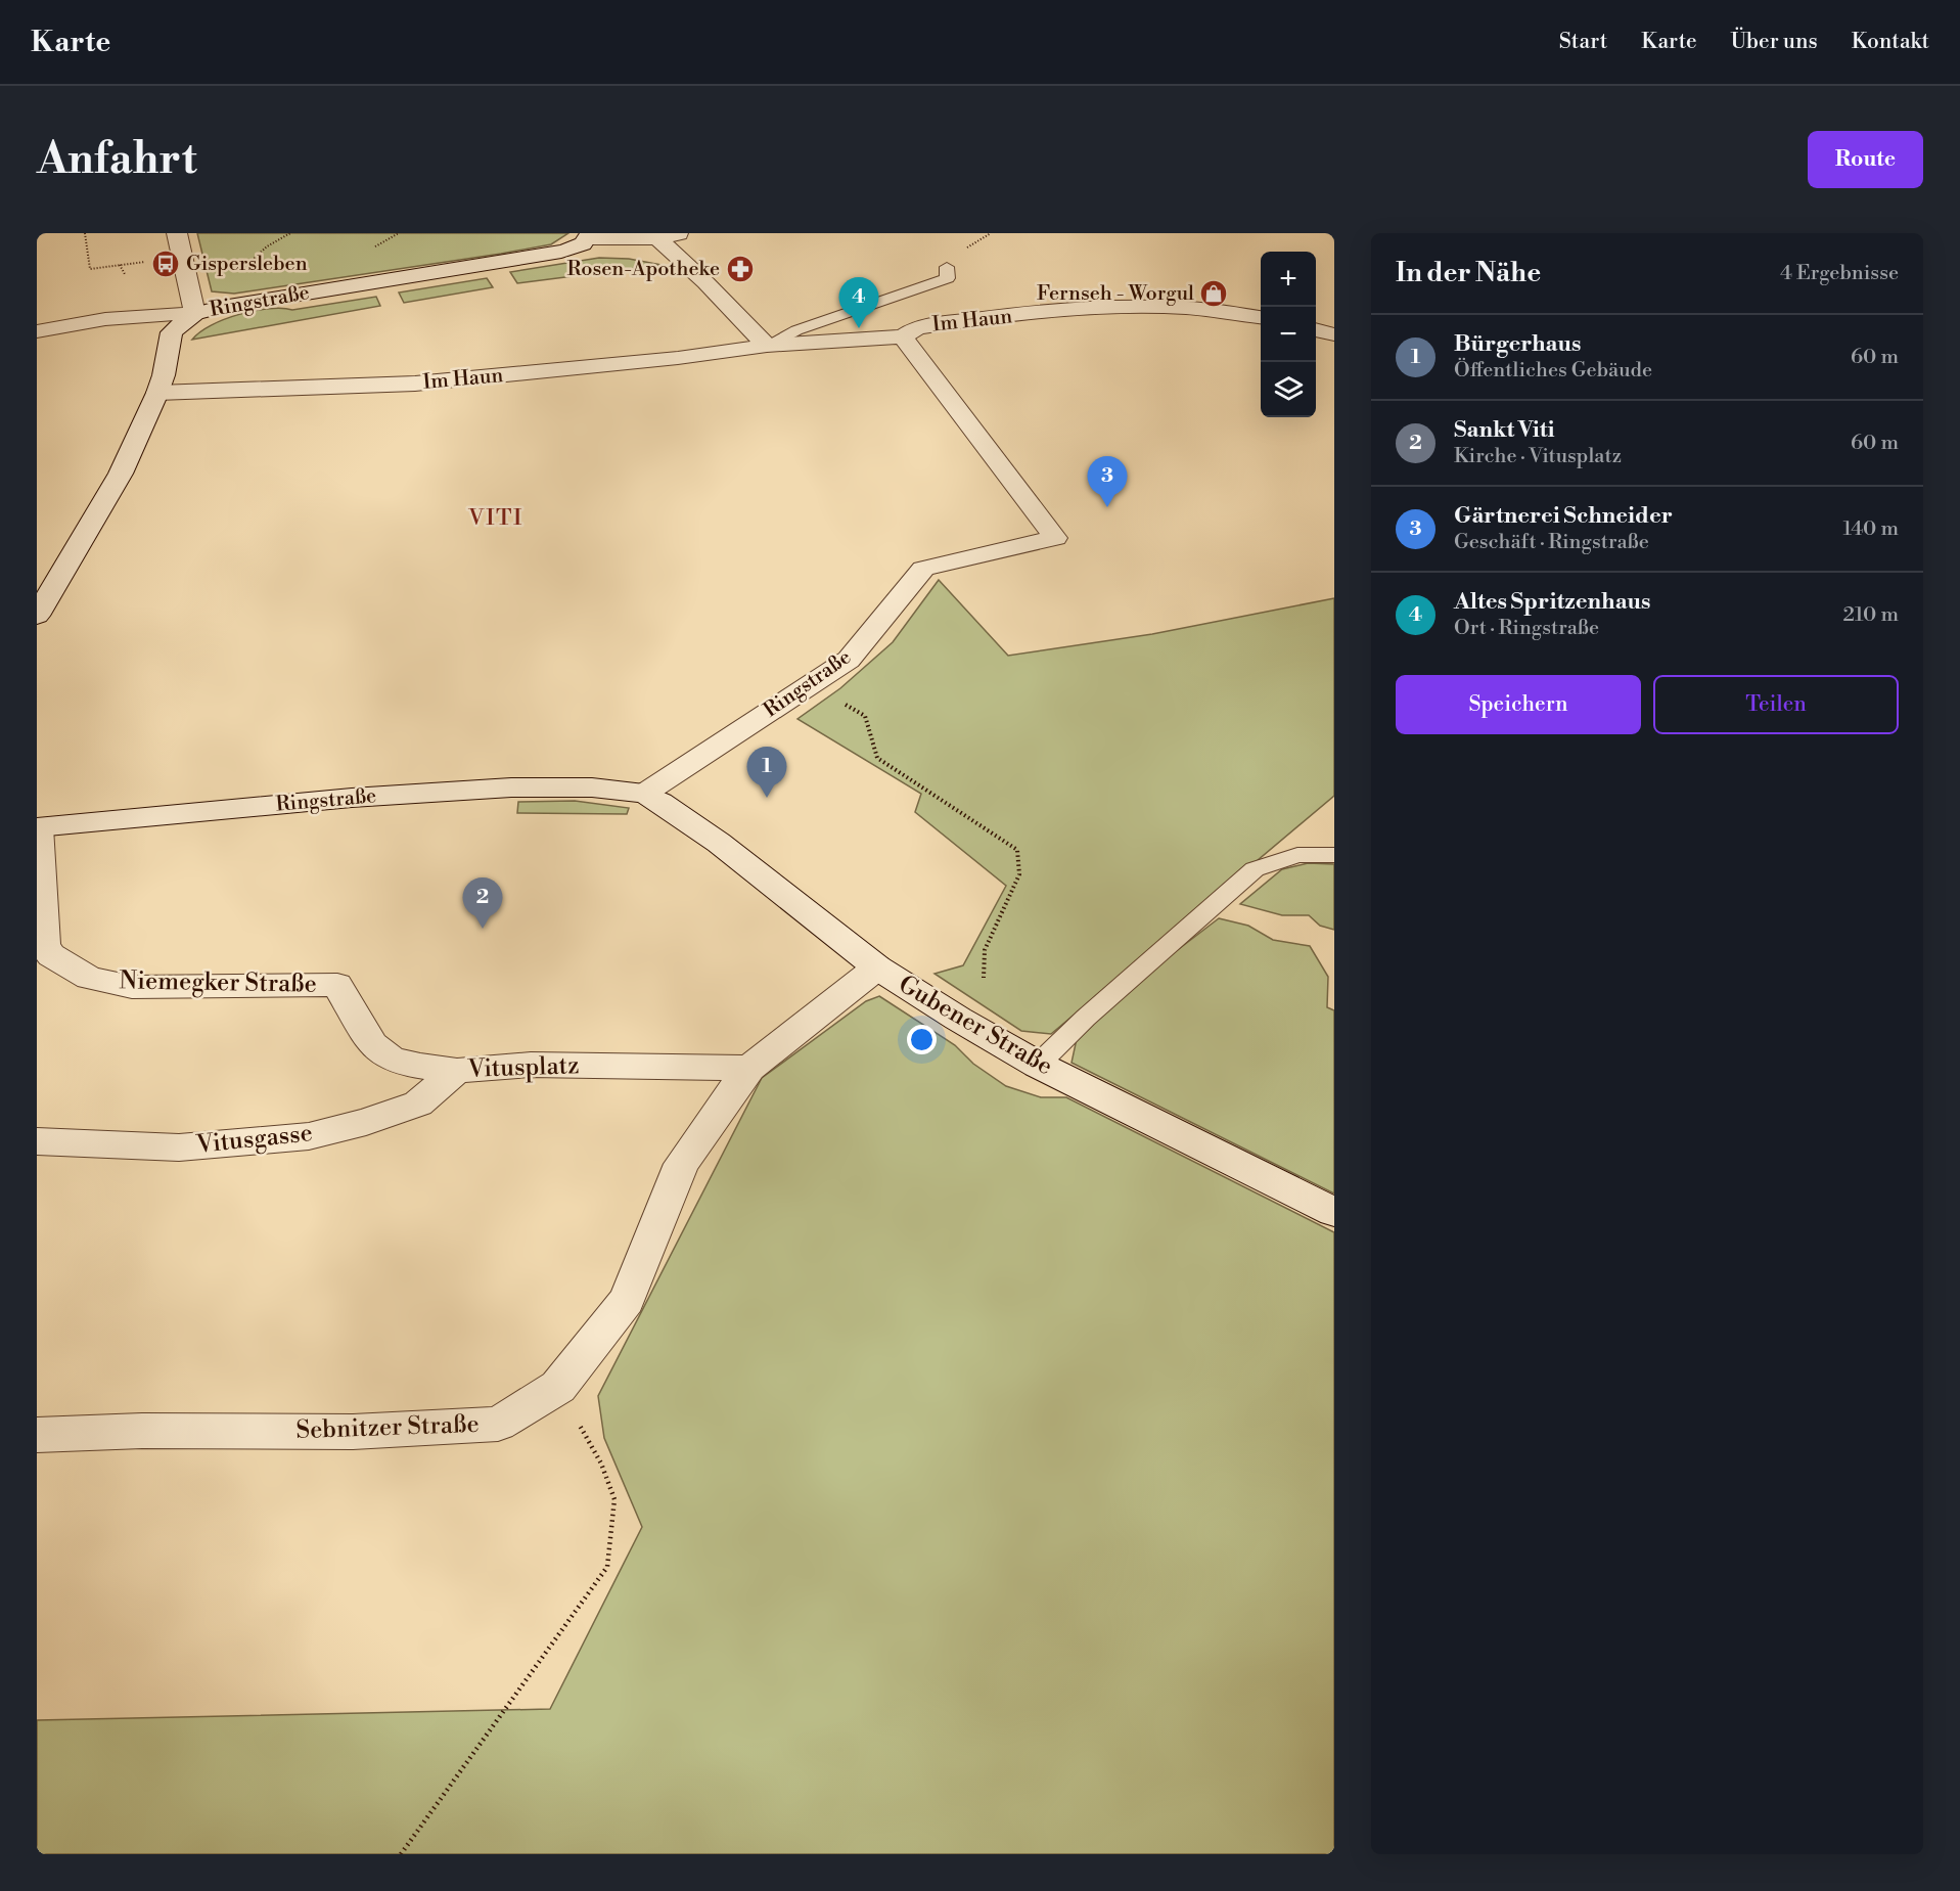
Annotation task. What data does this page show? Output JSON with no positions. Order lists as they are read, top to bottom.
{
  "streets": {
    "street": [
      "Ringstraße",
      "Im Haun",
      "Niemegker Straße",
      "Gubener Straße",
      "Vitusplatz",
      "Vitusgasse",
      "Sebnitzer Straße"
    ]
  },
  "crossings": [
    ["Ringstraße", "Im Haun"],
    ["Ringstraße", "Niemegker Straße"],
    ["Ringstraße", "Gubener Straße"],
    ["Niemegker Straße", "Vitusplatz"],
    ["Gubener Straße", "Sebnitzer Straße"],
    ["Vitusplatz", "Vitusgasse"],
    ["Vitusplatz", "Sebnitzer Straße"]
  ],
  "districts": ["VITI"],
  "places": {
    "bus stop": ["Gispersleben"],
    "pharmacy": ["Rosen-Apotheke"],
    "shop": ["Fernseh - Worgul"]
  },
  "page": {
    "header": "Karte",
    "nav": [
      "Start",
      "Karte",
      "Über uns",
      "Kontakt"
    ],
    "buttons": [
      "Route",
      ["Speichern", "Teilen"]
    ],
    "title": "Anfahrt",
    "heading": ["In der Nähe", "4 Ergebnisse"],
    "map_buttons": ["+", "−"],
    "pins": [
      "4",
      "3",
      "1",
      "2"
    ],
    "list": [
      {
        "mark": "1",
        "name": "Bürgerhaus",
        "note": "Öffentliches Gebäude",
        "value": "60 m"
      },
      {
        "mark": "2",
        "name": "Sankt Viti",
        "note": "Kirche · Vitusplatz",
        "value": "60 m"
      },
      {
        "mark": "3",
        "name": "Gärtnerei Schneider",
        "note": "Geschäft · Ringstraße",
        "value": "140 m"
      },
      {
        "mark": "4",
        "name": "Altes Spritzenhaus",
        "note": "Ort · Ringstraße",
        "value": "210 m"
      }
    ]
  }
}
